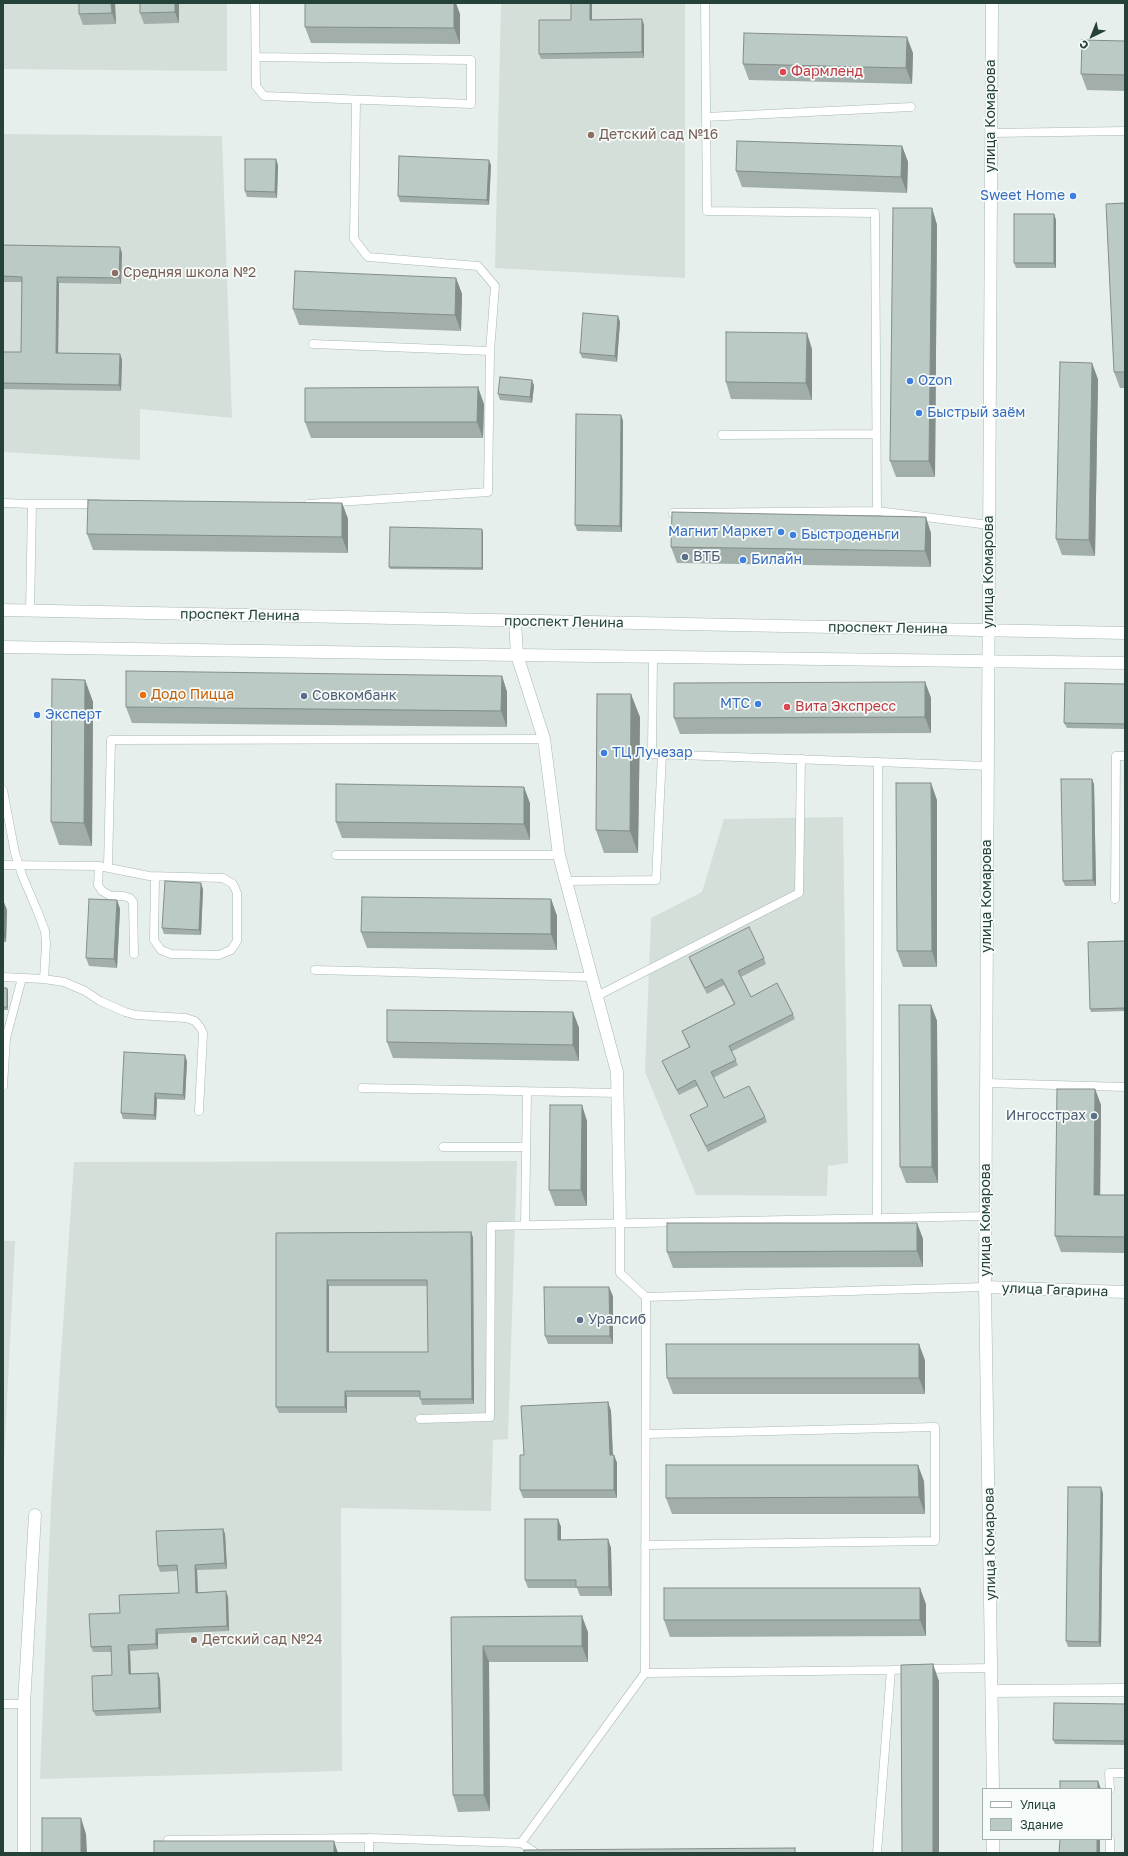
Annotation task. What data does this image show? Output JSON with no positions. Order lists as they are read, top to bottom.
{
  "streets": {
    "street": ["улица Комарова", "проспект Ленина", "улица Гагарина"]
  },
  "crossings": [
    ["улица Комарова", "проспект Ленина"],
    ["улица Комарова", "улица Гагарина"]
  ],
  "places": [
    "Фармленд",
    "Детский сад №16",
    "Sweet Home",
    "Средняя школа №2",
    "Ozon",
    "Быстрый заём",
    "Магнит Маркет",
    "Быстроденьги",
    "ВТБ",
    "Билайн",
    "Додо Пицца",
    "Совкомбанк",
    "МТС",
    "Вита Экспресс",
    "Эксперт",
    "ТЦ Лучезар",
    "Ингосстрах",
    "Уралсиб",
    "Детский сад №24"
  ],
  "legend": ["Улица", "Здание"],
  "north": "bottom left"
}
